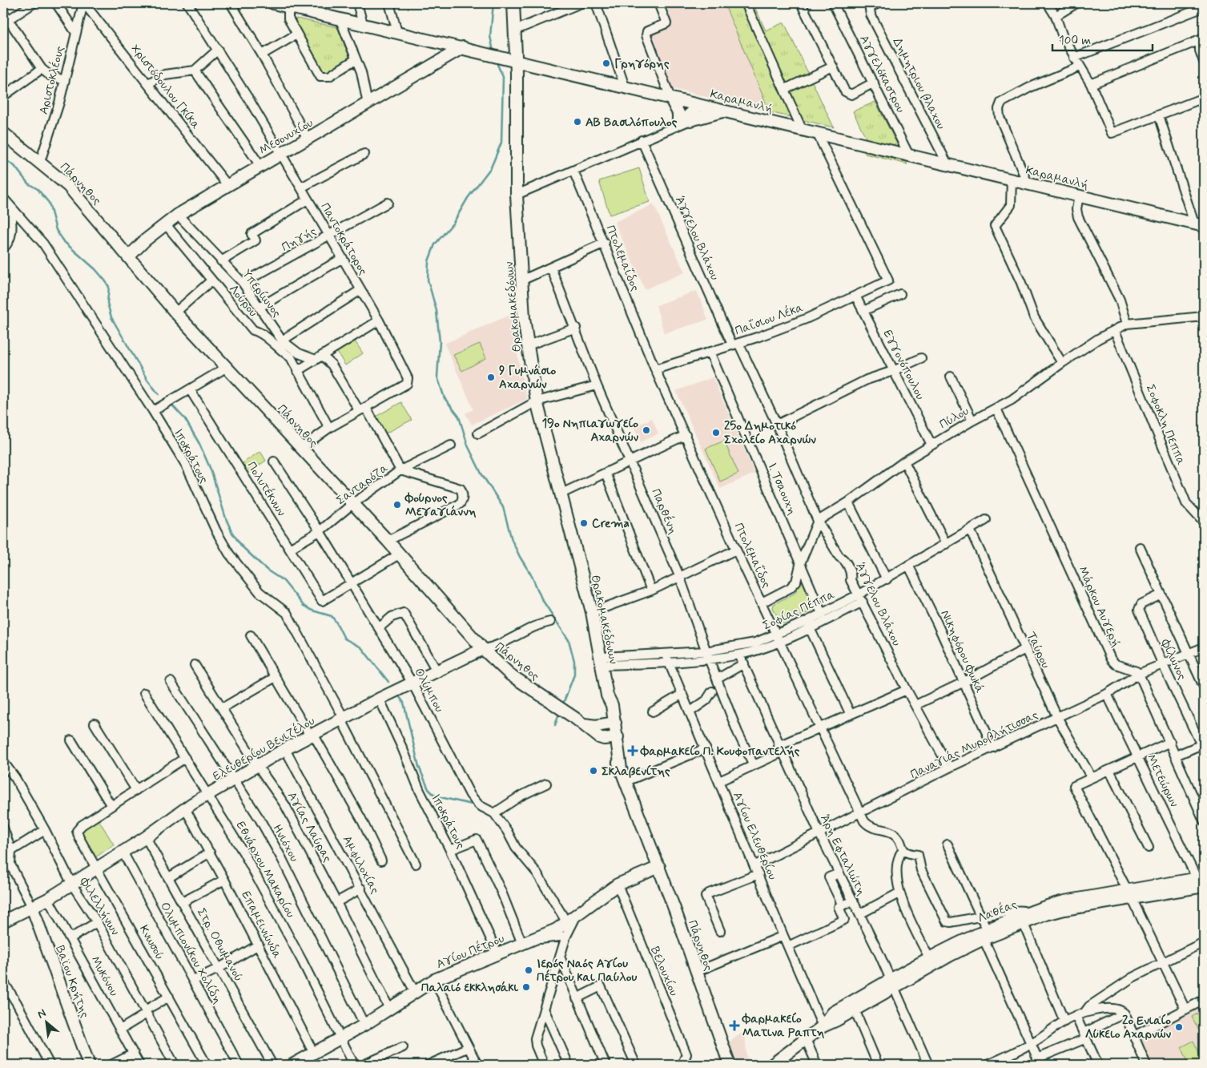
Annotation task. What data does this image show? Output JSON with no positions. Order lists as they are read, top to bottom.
{
  "streets": {
    "main road": [
      "Καραμανλή",
      "Μεσονυχίου",
      "Πάρνηθος",
      "Θρακομακεδόνων",
      "Ελευθερίου Βενιζέλου",
      "Λαθέας",
      "Αγίου Πέτρου",
      "Βαϊου Κρήτης"
    ],
    "street": [
      "Αγγελόκαστρου",
      "Αριστοκλέους",
      "Δημητριου βλαχου",
      "Χριστόδουλου Γκίκα",
      "Άγγελου Βλάχου",
      "Πηγής",
      "Παντοκράτορος",
      "Πτολεμαΐδος",
      "Υπερίωνος",
      "Λούρου",
      "Παΐσιου Λέκα",
      "Εγγονόπουλου",
      "Πύλου",
      "Σοφοκλη Πεππα",
      "Ιποκράτους",
      "Σανταρόζα",
      "Πολυτέκνων",
      "Ι. Τσαουχη",
      "Παρθένη",
      "Μάρκου Αυγερή",
      "Σοφίας Πέππα",
      "Ταύρου",
      "Νικηφόρου Φωκά",
      "Φίλωνος",
      "Ολύμπου",
      "Παναγιάς Μυροβλήτισσας",
      "Μετεώρων",
      "Αγίας Λαύρας",
      "Αγίου Ελευθερίου",
      "Ηνιόχου",
      "Άρη Εφταλιώτη",
      "Αμφιλοχίας",
      "Εθνάρχου Μακαρίου",
      "Φιλελλήνων",
      "Επαμεινώνδα",
      "Κνωσού",
      "Στρ. Οθωμανού",
      "Ολυμπιονίκου Χολίδη",
      "Βελουχίου",
      "Μυκόνου"
    ]
  },
  "crossings": [
    ["Αγγελόκαστρου", "Καραμανλή"],
    ["Αριστοκλέους", "Χριστόδουλου Γκίκα"],
    ["Αριστοκλέους", "Πάρνηθος"],
    ["Δημητριου βλαχου", "Καραμανλή"],
    ["Χριστόδουλου Γκίκα", "Μεσονυχίου"],
    ["Καραμανλή", "Μεσονυχίου"],
    ["Καραμανλή", "Θρακομακεδόνων"],
    ["Καραμανλή", "Παΐσιου Λέκα"],
    ["Μεσονυχίου", "Πάρνηθος"],
    ["Μεσονυχίου", "Παντοκράτορος"],
    ["Μεσονυχίου", "Υπερίωνος"],
    ["Μεσονυχίου", "Λούρου"],
    ["Πάρνηθος", "Παντοκράτορος"],
    ["Πάρνηθος", "Θρακομακεδόνων"],
    ["Πάρνηθος", "Σανταρόζα"],
    ["Πάρνηθος", "Ελευθερίου Βενιζέλου"],
    ["Πάρνηθος", "Αγίου Πέτρου"],
    ["Άγγελου Βλάχου", "Παΐσιου Λέκα"],
    ["Άγγελου Βλάχου", "Πύλου"],
    ["Άγγελου Βλάχου", "Σοφίας Πέππα"],
    ["Άγγελου Βλάχου", "Παναγιάς Μυροβλήτισσας"],
    ["Πηγής", "Παντοκράτορος"],
    ["Πηγής", "Υπερίωνος"],
    ["Παντοκράτορος", "Λούρου"],
    ["Πτολεμαΐδος", "Παΐσιου Λέκα"],
    ["Πτολεμαΐδος", "Σοφίας Πέππα"],
    ["Πτολεμαΐδος", "Παναγιάς Μυροβλήτισσας"],
    ["Θρακομακεδόνων", "Σοφίας Πέππα"],
    ["Παΐσιου Λέκα", "Εγγονόπουλου"],
    ["Παΐσιου Λέκα", "Ι. Τσαουχη"],
    ["Εγγονόπουλου", "Πύλου"],
    ["Πύλου", "Σοφοκλη Πεππα"],
    ["Πύλου", "Μάρκου Αυγερή"],
    ["Ιποκράτους", "Ελευθερίου Βενιζέλου"],
    ["Ιποκράτους", "Αγίου Πέτρου"],
    ["Σανταρόζα", "Πολυτέκνων"],
    ["Σανταρόζα", "Ολύμπου"],
    ["Πολυτέκνων", "Ολύμπου"],
    ["Ι. Τσαουχη", "Σοφίας Πέππα"],
    ["Παρθένη", "Σοφίας Πέππα"],
    ["Μάρκου Αυγερή", "Παναγιάς Μυροβλήτισσας"],
    ["Σοφίας Πέππα", "Ταύρου"],
    ["Σοφίας Πέππα", "Νικηφόρου Φωκά"],
    ["Σοφίας Πέππα", "Αγίου Ελευθερίου"],
    ["Σοφίας Πέππα", "Άρη Εφταλιώτη"],
    ["Ταύρου", "Παναγιάς Μυροβλήτισσας"],
    ["Νικηφόρου Φωκά", "Παναγιάς Μυροβλήτισσας"],
    ["Φίλωνος", "Παναγιάς Μυροβλήτισσας"],
    ["Ολύμπου", "Ελευθερίου Βενιζέλου"],
    ["Ολύμπου", "Αγίου Πέτρου"],
    ["Παναγιάς Μυροβλήτισσας", "Μετεώρων"],
    ["Παναγιάς Μυροβλήτισσας", "Αγίου Ελευθερίου"],
    ["Παναγιάς Μυροβλήτισσας", "Άρη Εφταλιώτη"],
    ["Ελευθερίου Βενιζέλου", "Αγίας Λαύρας"],
    ["Ελευθερίου Βενιζέλου", "Ηνιόχου"],
    ["Ελευθερίου Βενιζέλου", "Αμφιλοχίας"],
    ["Ελευθερίου Βενιζέλου", "Εθνάρχου Μακαρίου"],
    ["Ελευθερίου Βενιζέλου", "Φιλελλήνων"],
    ["Ελευθερίου Βενιζέλου", "Επαμεινώνδα"],
    ["Ελευθερίου Βενιζέλου", "Κνωσού"],
    ["Ελευθερίου Βενιζέλου", "Στρ. Οθωμανού"],
    ["Ελευθερίου Βενιζέλου", "Ολυμπιονίκου Χολίδη"],
    ["Ελευθερίου Βενιζέλου", "Μυκόνου"],
    ["Ελευθερίου Βενιζέλου", "Βαϊου Κρήτης"],
    ["Μετεώρων", "Λαθέας"],
    ["Αγίας Λαύρας", "Αγίου Πέτρου"],
    ["Αγίου Ελευθερίου", "Λαθέας"],
    ["Ηνιόχου", "Αγίου Πέτρου"],
    ["Άρη Εφταλιώτη", "Λαθέας"],
    ["Αμφιλοχίας", "Αγίου Πέτρου"],
    ["Εθνάρχου Μακαρίου", "Αγίου Πέτρου"],
    ["Επαμεινώνδα", "Αγίου Πέτρου"],
    ["Αγίου Πέτρου", "Βελουχίου"]
  ],
  "places": {
    "other": [
      "Γρηγόρης",
      "ΑΒ Βασιλόπουλος",
      "9 Γυμνάσιο Αχαρνών",
      "19ο Νηπιαγωγείο Αχαρνών",
      "25ο Δημοτικό Σχολείο Αχαρνών",
      "Φούρνος Μεγαγιάννη",
      "Crema",
      "Σκλαβενίτης",
      "Ιερός Ναός Αγίου Πέτρου και Παύλου",
      "Παλαιό εκκλησάκι",
      "2ο Ενιαίο Λύκειο Αχαρνών"
    ],
    "health": ["Φαρμακείο Π. Κουφοπαντελής", "Φαρμακείο Ματινα Ραπτη"]
  },
  "scale_bar": "100 m",
  "north": "top left"
}
